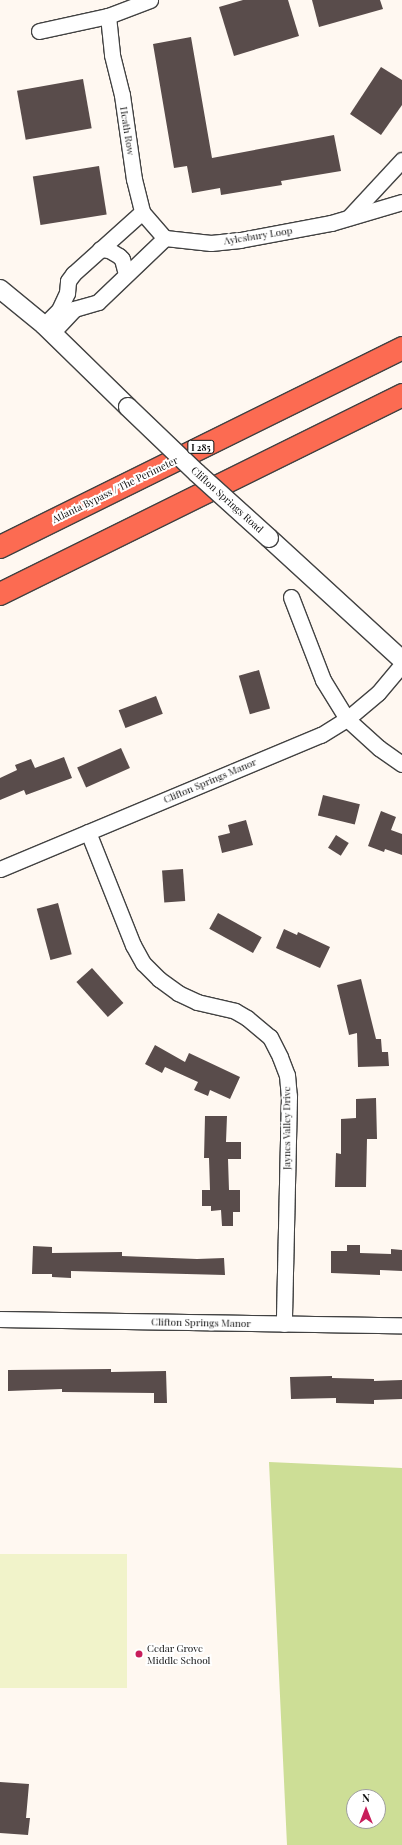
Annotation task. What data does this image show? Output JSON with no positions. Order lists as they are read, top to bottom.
{
  "streets": {
    "highway": ["I 285", "Atlanta Bypass / The Perimeter"],
    "street": [
      "Heath Row",
      "Aylesbury Loop",
      "Clifton Springs Road",
      "Clifton Springs Manor",
      "Jaynes Valley Drive"
    ]
  },
  "crossings": [
    ["Heath Row", "Aylesbury Loop"],
    ["Clifton Springs Manor", "Jaynes Valley Drive"]
  ],
  "places": ["Cedar Grove Middle School"],
  "north": "top"
}
